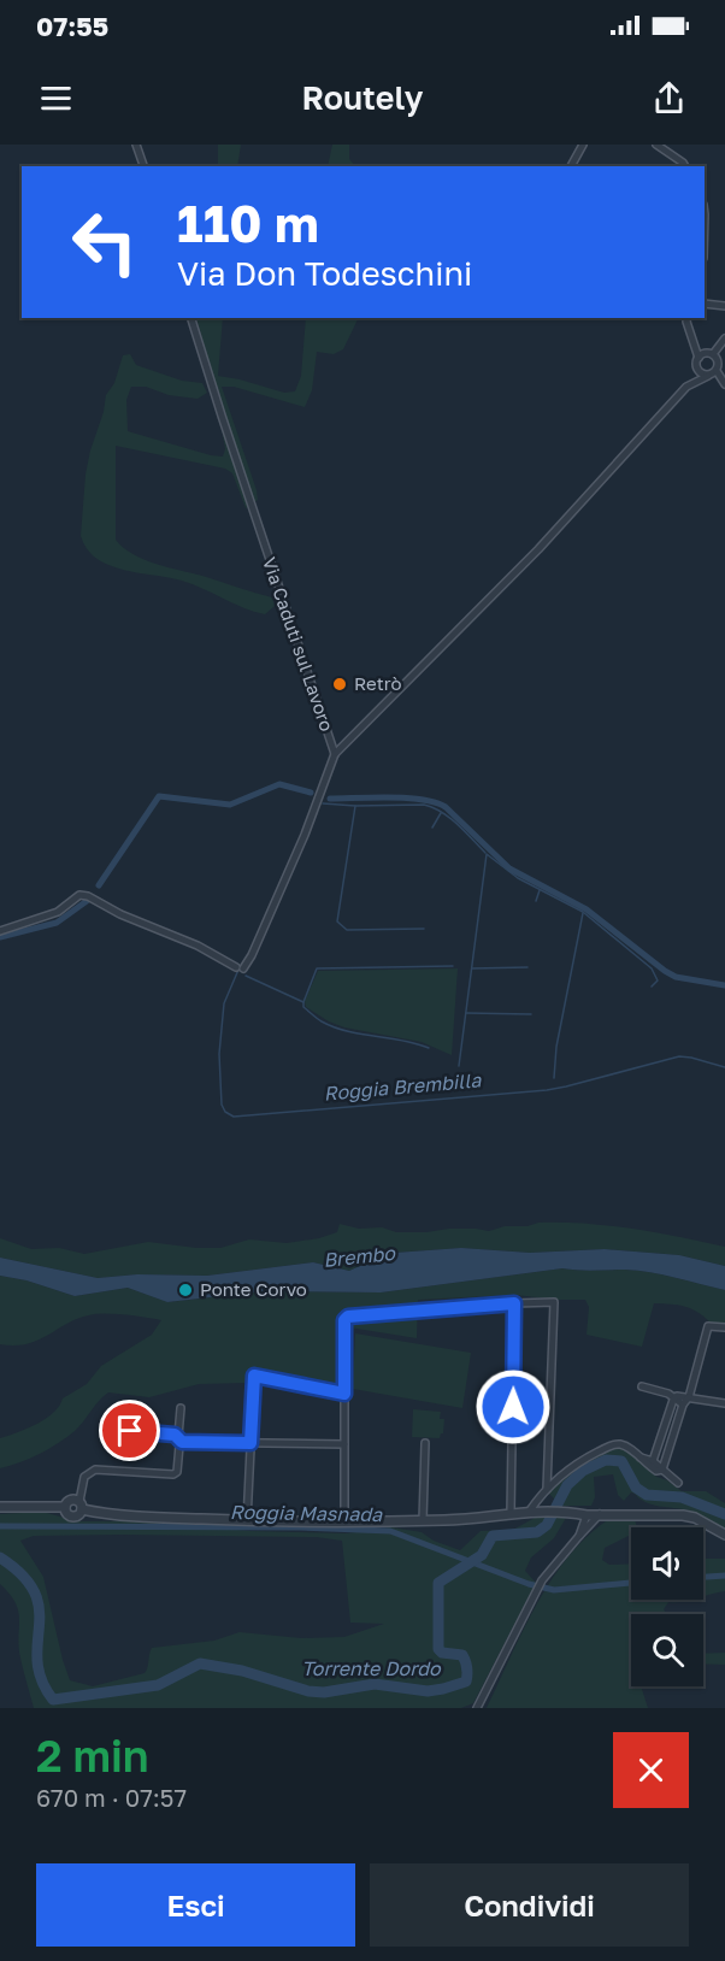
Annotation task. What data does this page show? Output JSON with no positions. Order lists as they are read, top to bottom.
{
  "streets": {
    "street": ["Via Caduti sul Lavoro"]
  },
  "water": [
    "Roggia Brembilla",
    "Brembo",
    "Roggia Masnada",
    "Torrente Dordo"
  ],
  "places": ["Retrò", "Ponte Corvo"],
  "page": {
    "status": "07:55",
    "header": "Routely",
    "turn": ["110 m", "Via Don Todeschini"],
    "heading": ["2 min", "670 m · 07:57"],
    "buttons": ["Esci", "Condividi"]
  }
}
